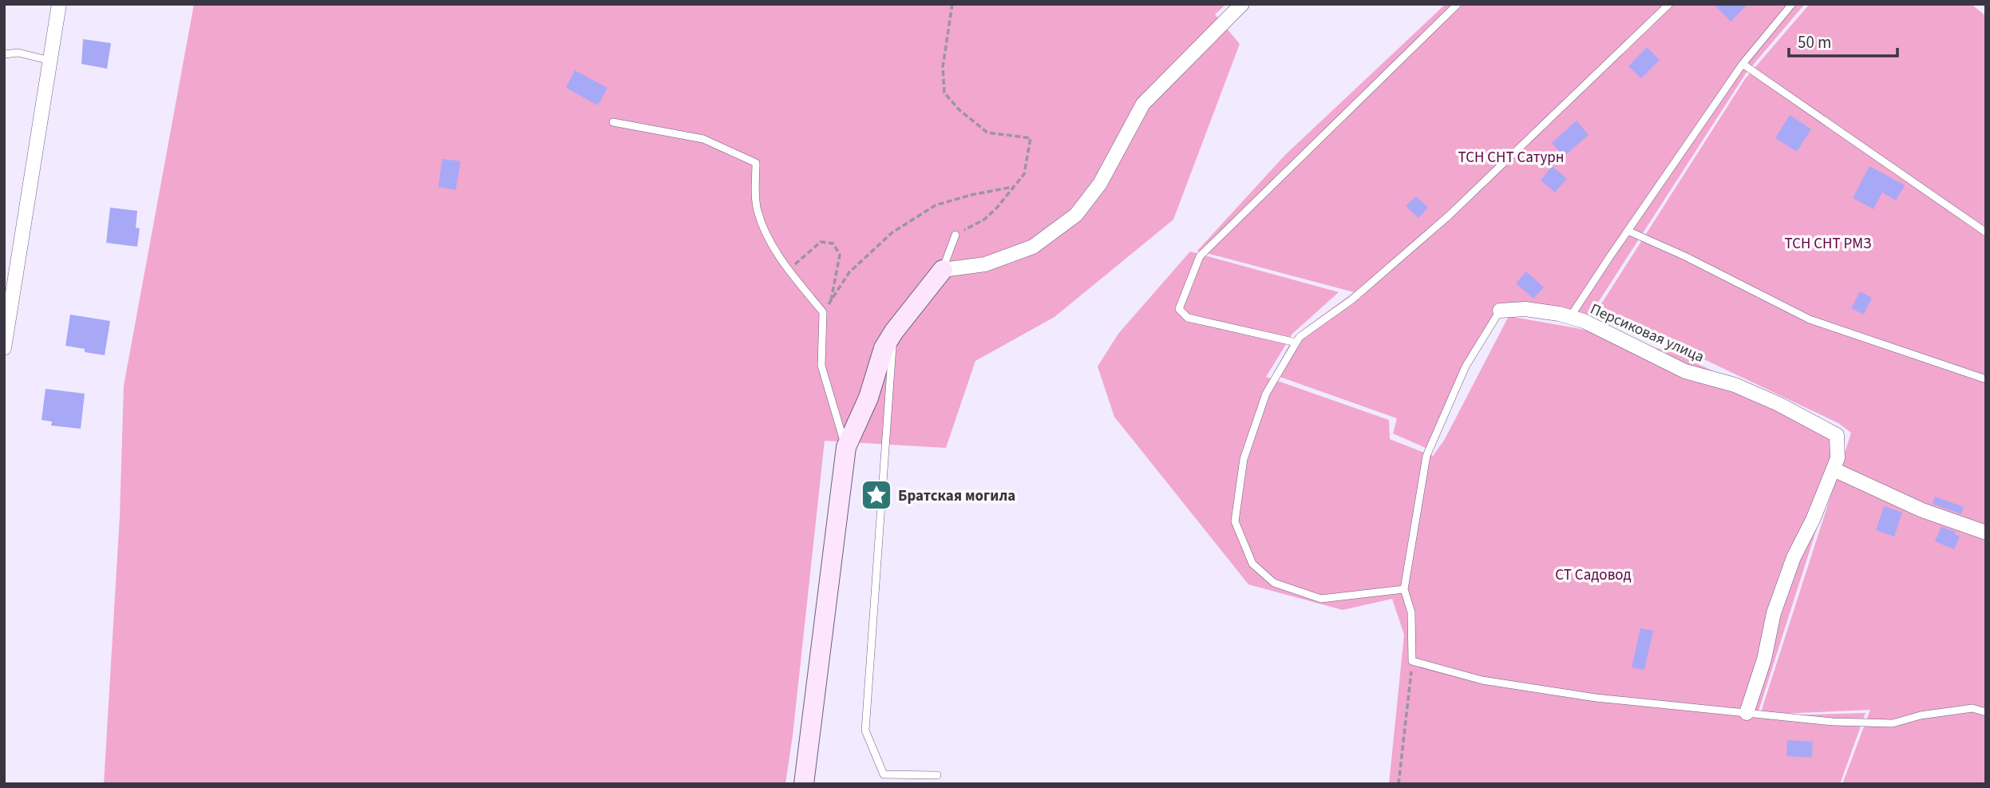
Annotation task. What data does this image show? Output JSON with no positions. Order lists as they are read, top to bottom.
{
  "streets": {
    "street": ["Персиковая улица"]
  },
  "parks": ["ТСН СНТ Сатурн", "ТСН СНТ РМЗ", "СТ Садовод"],
  "places": {
    "place": ["Братская могила"]
  },
  "scale_bar": "50 m"
}
